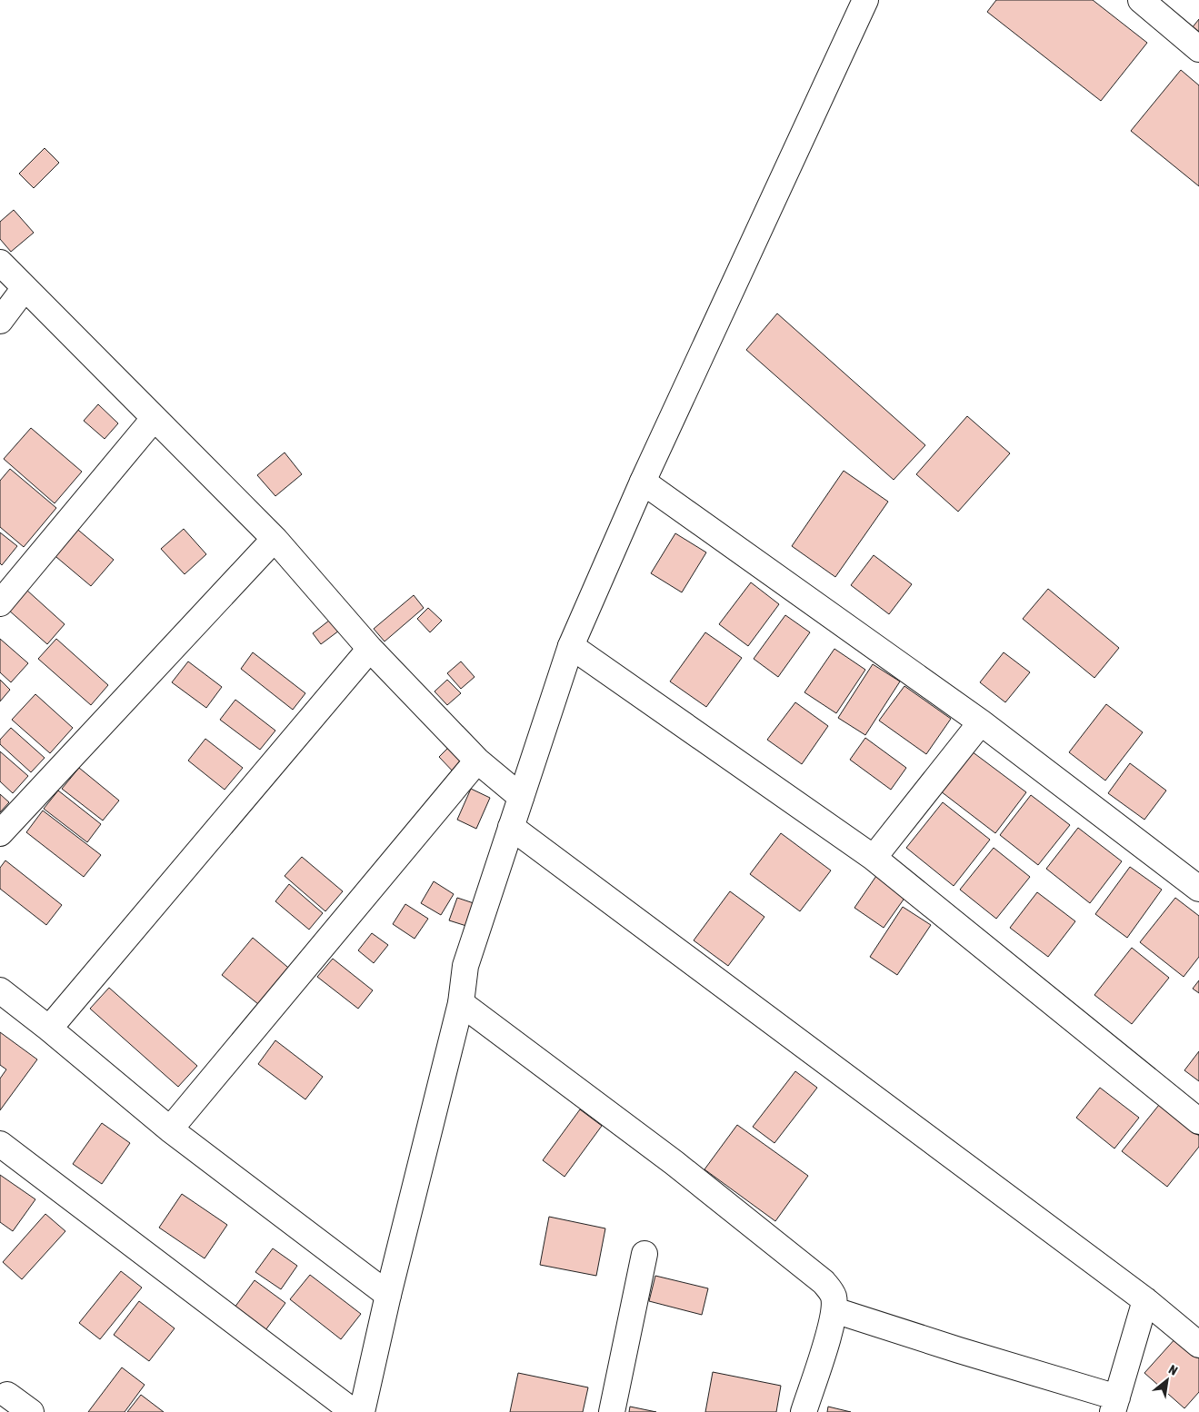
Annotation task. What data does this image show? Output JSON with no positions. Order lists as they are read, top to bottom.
{
  "north": "top right"
}
